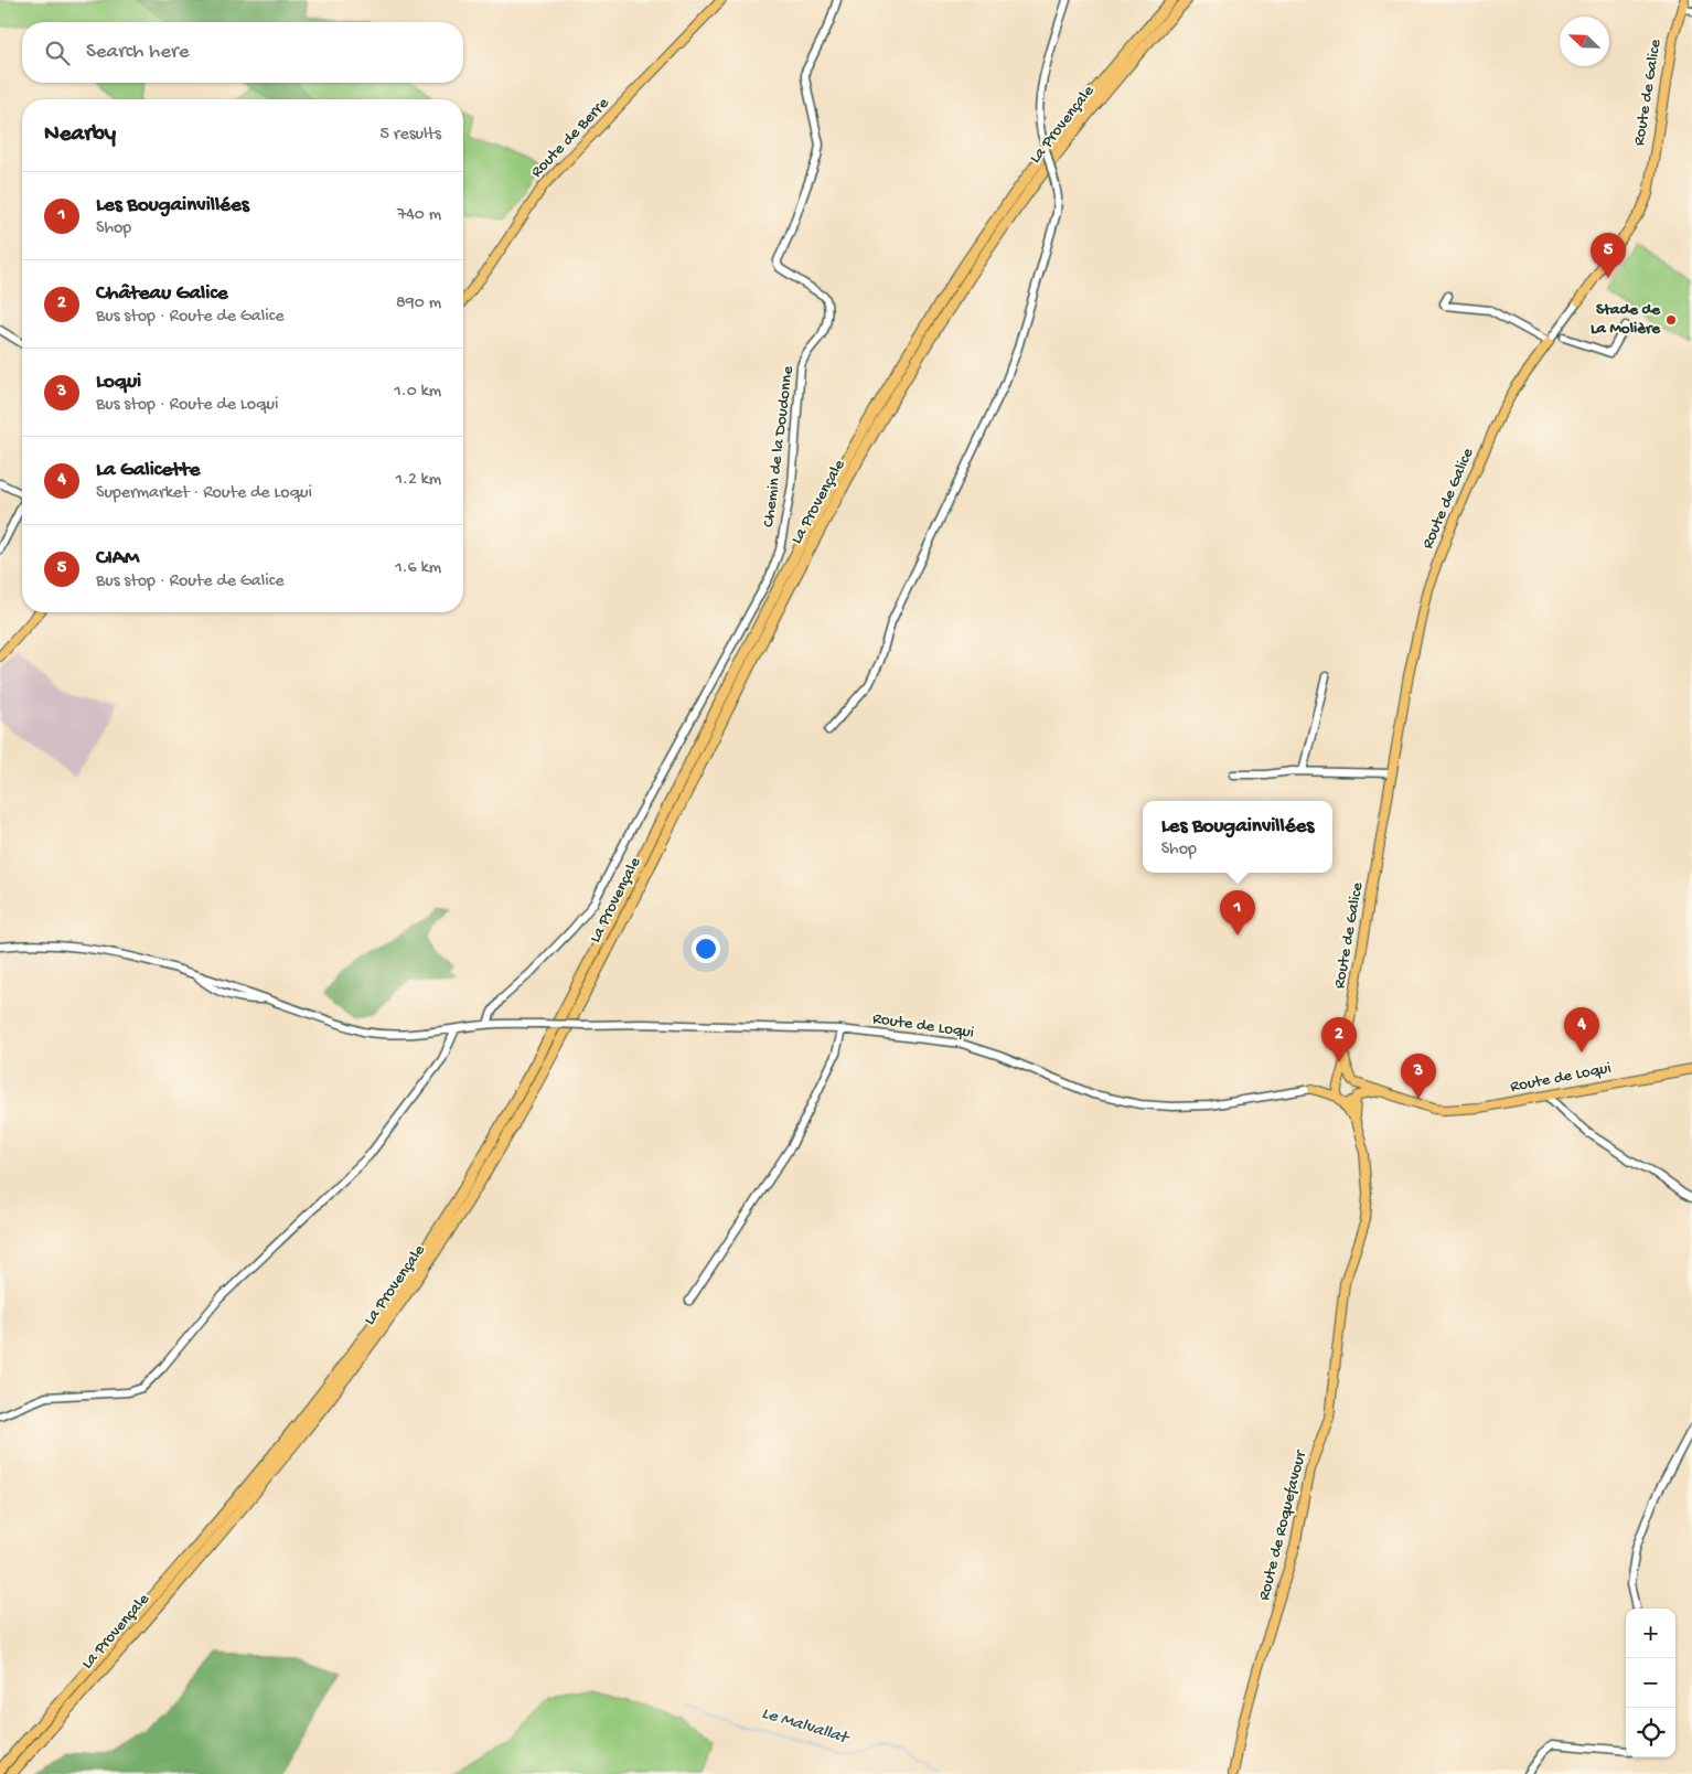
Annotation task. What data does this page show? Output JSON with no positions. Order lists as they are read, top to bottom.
{
  "streets": {
    "highway": ["La Provençale"],
    "main road": [
      "Route de Galice",
      "Route de Berre",
      "Route de Loqui",
      "Route de Roquefavour"
    ],
    "street": ["Chemin de la Doudonne"]
  },
  "crossings": [
    ["Route de Galice", "Route de Loqui"],
    ["Chemin de la Doudonne", "Route de Loqui"]
  ],
  "water": ["Le Malvallat"],
  "places": ["Stade de La Molière"],
  "north": "top left",
  "page": {
    "search": "Search here",
    "heading": ["Nearby", "5 results"],
    "list": [
      {
        "mark": "1",
        "name": "Les Bougainvillées",
        "note": "Shop",
        "value": "740 m"
      },
      {
        "mark": "2",
        "name": "Château Galice",
        "note": "Bus stop · Route de Galice",
        "value": "890 m"
      },
      {
        "mark": "3",
        "name": "Loqui",
        "note": "Bus stop · Route de Loqui",
        "value": "1.0 km"
      },
      {
        "mark": "4",
        "name": "La Galicette",
        "note": "Supermarket · Route de Loqui",
        "value": "1.2 km"
      },
      {
        "mark": "5",
        "name": "CIAM",
        "note": "Bus stop · Route de Galice",
        "value": "1.6 km"
      }
    ],
    "pins": [
      "5",
      "1",
      "4",
      "2",
      "3"
    ],
    "popup": ["Les Bougainvillées", "Shop"],
    "map_buttons": ["+", "−"]
  }
}
